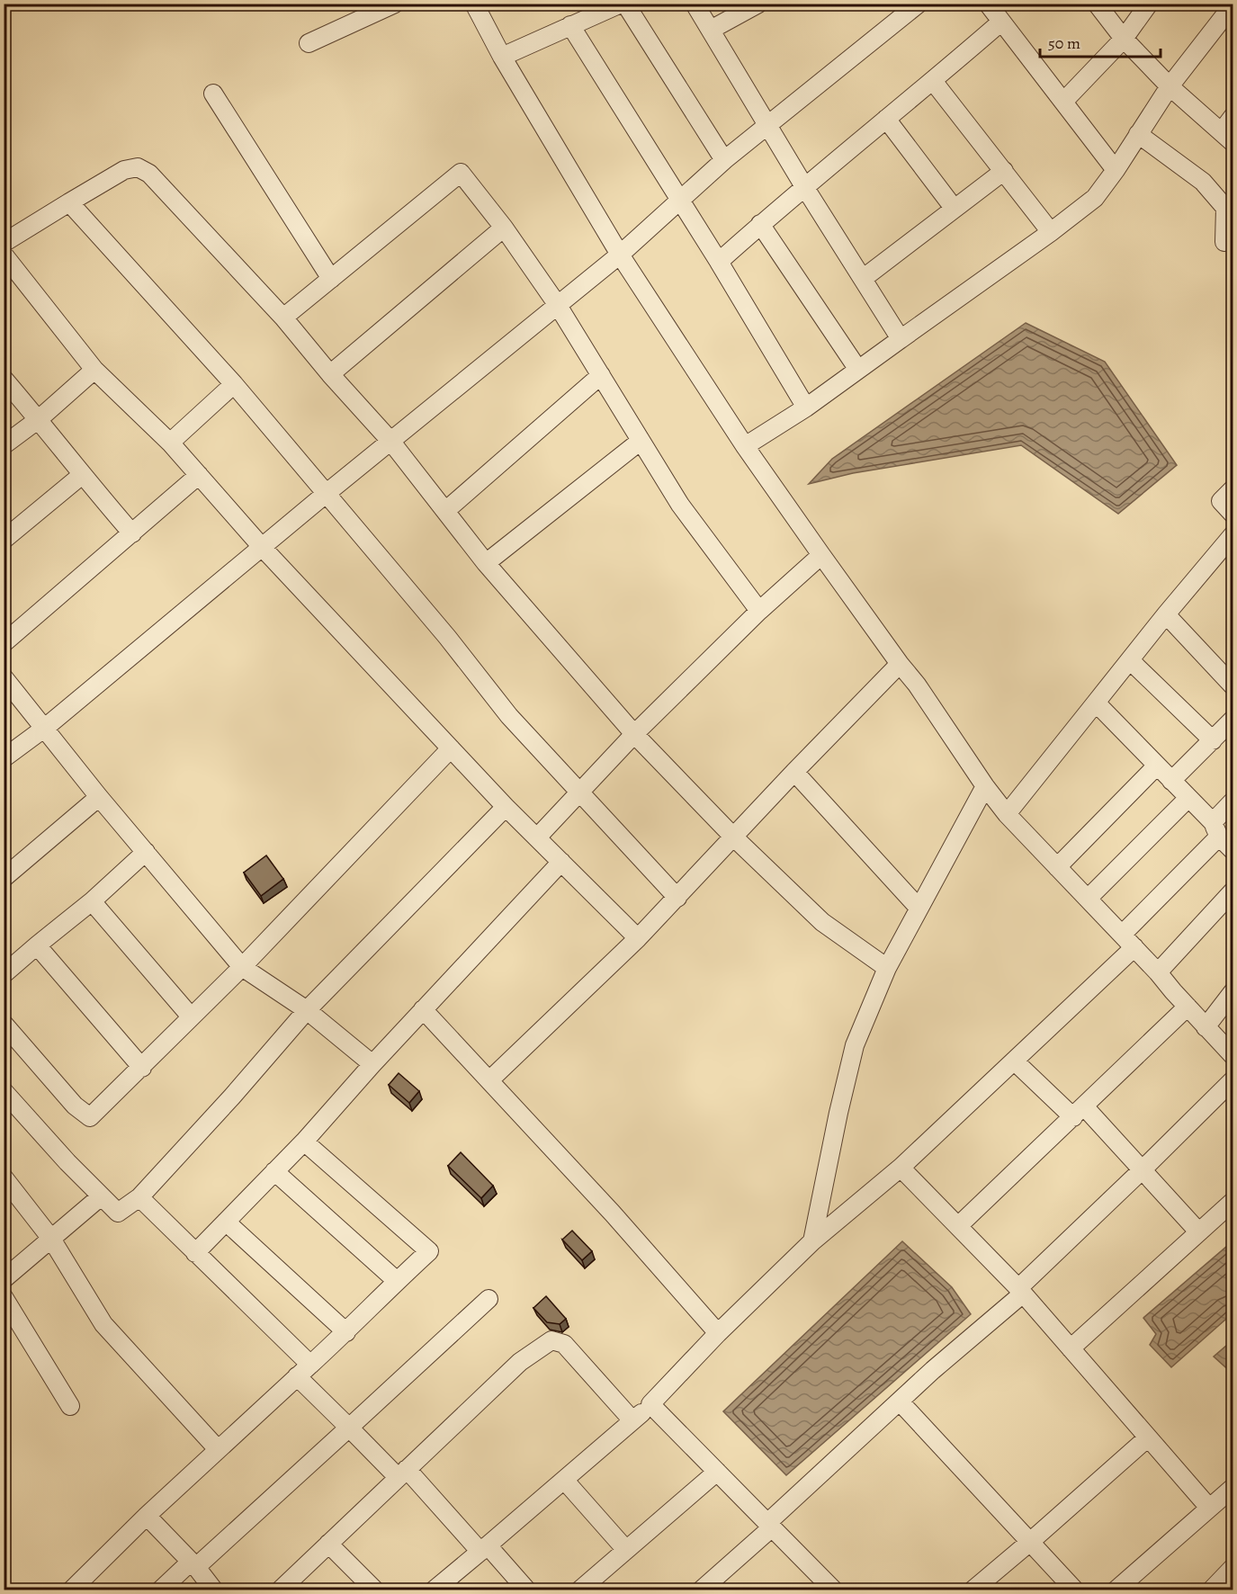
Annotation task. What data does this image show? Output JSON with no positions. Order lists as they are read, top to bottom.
{
  "scale_bar": "50 m"
}
